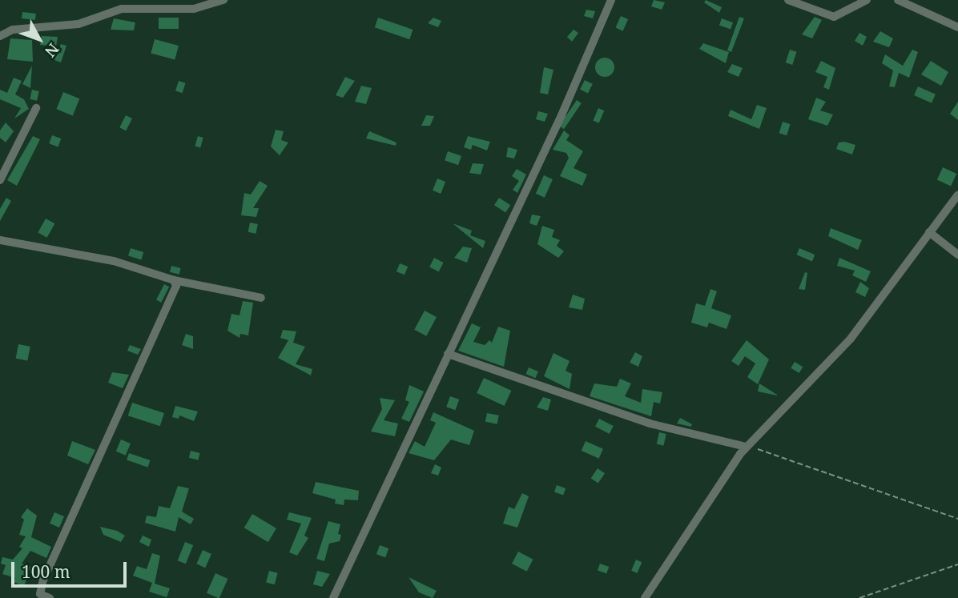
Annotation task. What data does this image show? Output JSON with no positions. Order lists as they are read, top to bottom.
{
  "scale_bar": "100 m",
  "north": "bottom right"
}
